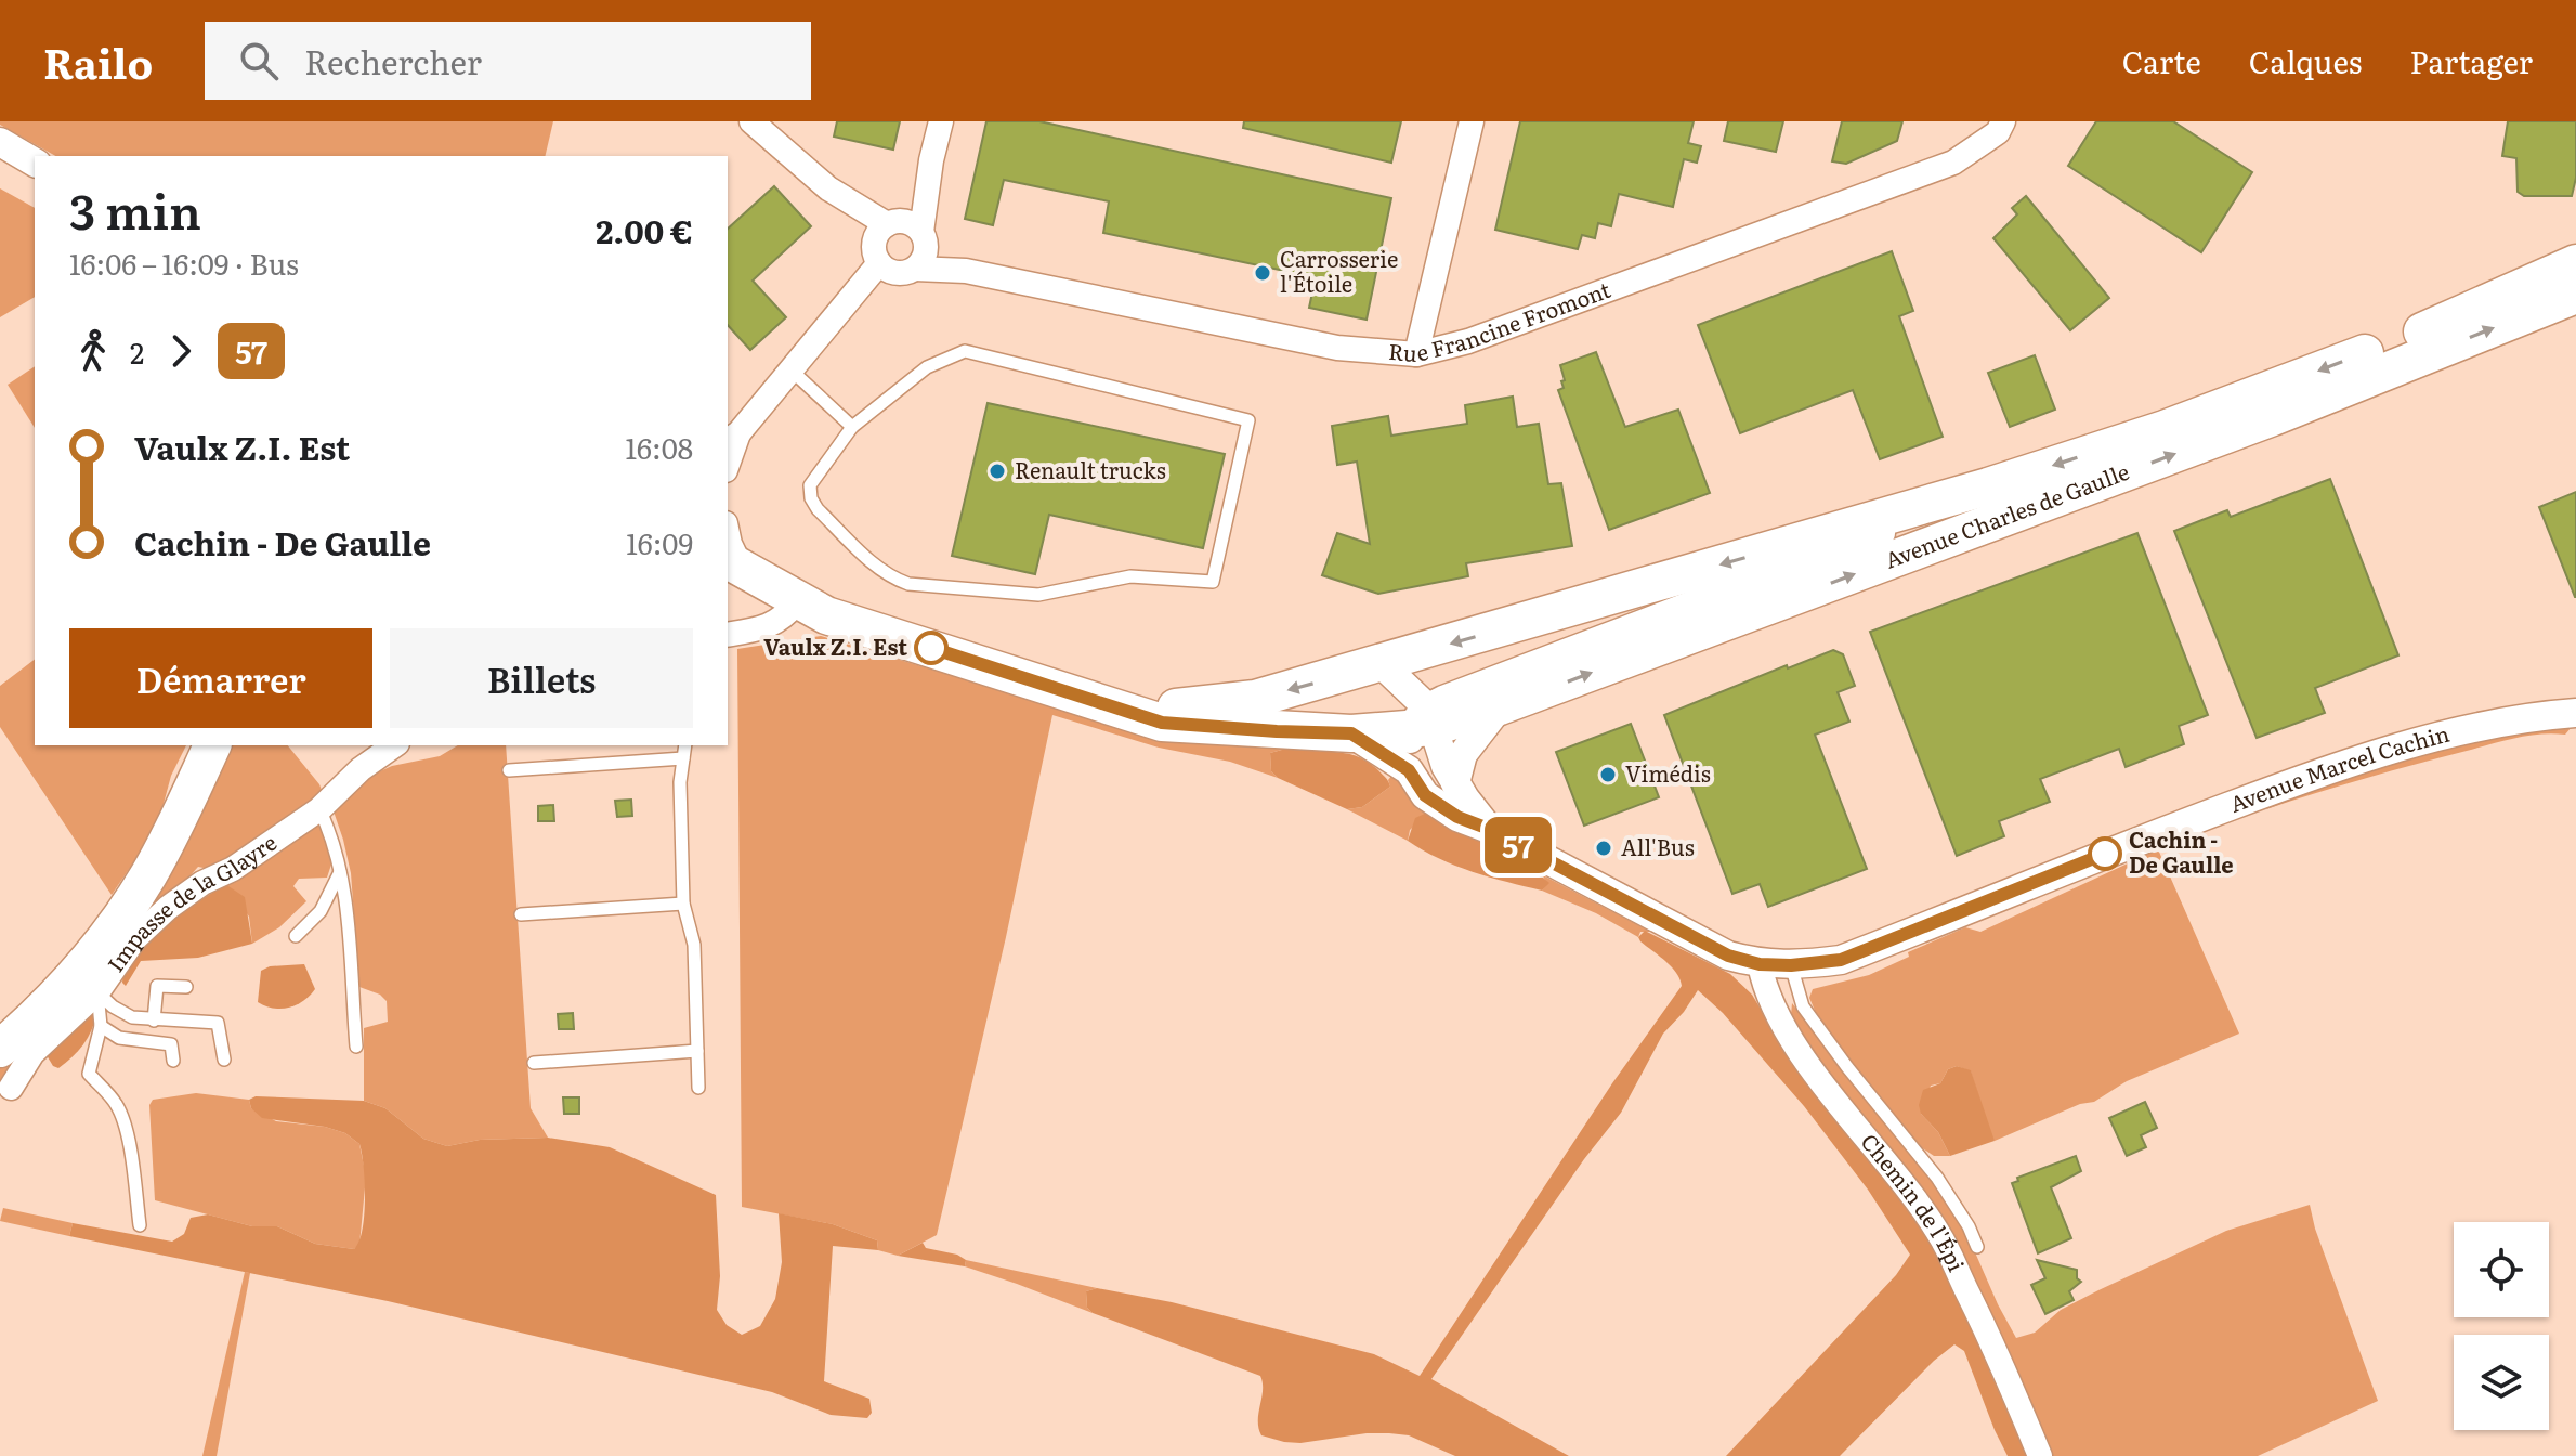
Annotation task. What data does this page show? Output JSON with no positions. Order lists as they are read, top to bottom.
{
  "streets": {
    "main road": ["Avenue Charles de Gaulle"],
    "street": [
      "Rue Francine Fromont",
      "Avenue Marcel Cachin",
      "Impasse de la Glayre",
      "Chemin de l'Épi"
    ]
  },
  "crossings": [
    ["Avenue Charles de Gaulle", "Avenue Marcel Cachin"],
    ["Avenue Marcel Cachin", "Chemin de l'Épi"]
  ],
  "places": [
    "Carrosserie l'Étoile",
    "Renault trucks",
    "Vaulx Z.I. Est",
    "Vimédis",
    "All'Bus",
    "Cachin - De Gaulle"
  ],
  "lines": ["bus line 57"],
  "page": {
    "header": "Railo",
    "search": "Rechercher",
    "nav": ["Carte", "Calques", "Partager"],
    "on_map": "57",
    "heading": ["3 min", "16:06 – 16:09 · Bus", "2.00 €"],
    "legs": ["2", "57"],
    "list": [
      {
        "name": "Vaulx Z.I. Est",
        "value": "16:08"
      },
      {
        "name": "Cachin - De Gaulle",
        "value": "16:09"
      }
    ],
    "buttons": ["Démarrer", "Billets"]
  }
}
